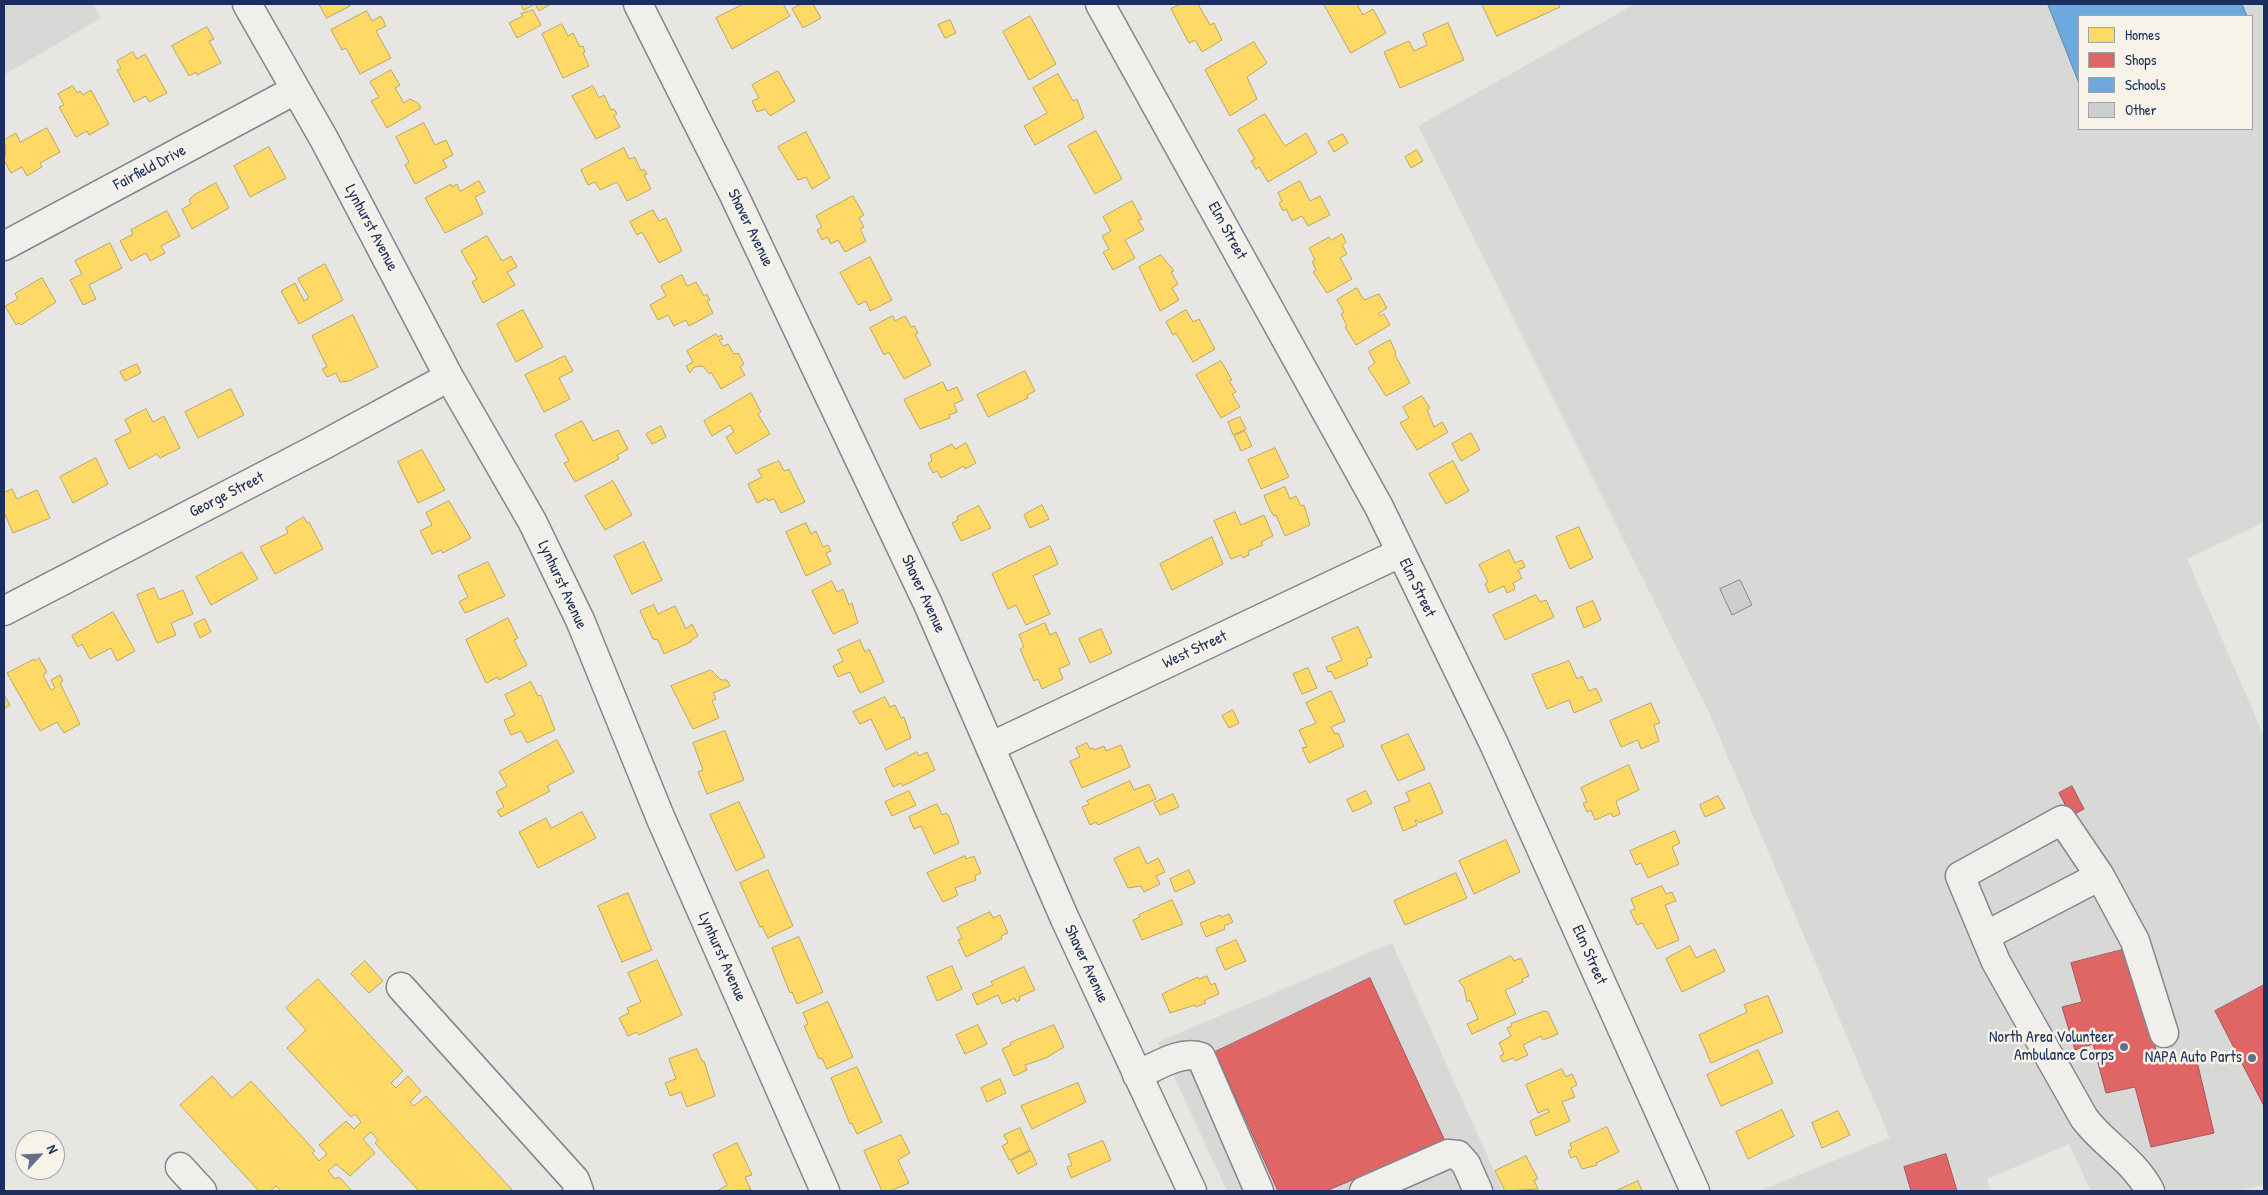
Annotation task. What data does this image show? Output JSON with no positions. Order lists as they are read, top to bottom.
{
  "streets": {
    "street": [
      "Fairfield Drive",
      "Lynhurst Avenue",
      "Shaver Avenue",
      "Elm Street",
      "George Street",
      "West Street"
    ]
  },
  "crossings": [
    ["Fairfield Drive", "Lynhurst Avenue"],
    ["Lynhurst Avenue", "George Street"],
    ["Shaver Avenue", "West Street"],
    ["Elm Street", "West Street"]
  ],
  "places": ["North Area Volunteer Ambulance Corps", "NAPA Auto Parts"],
  "legend": [
    "Homes",
    "Shops",
    "Schools",
    "Other"
  ],
  "north": "top right"
}
